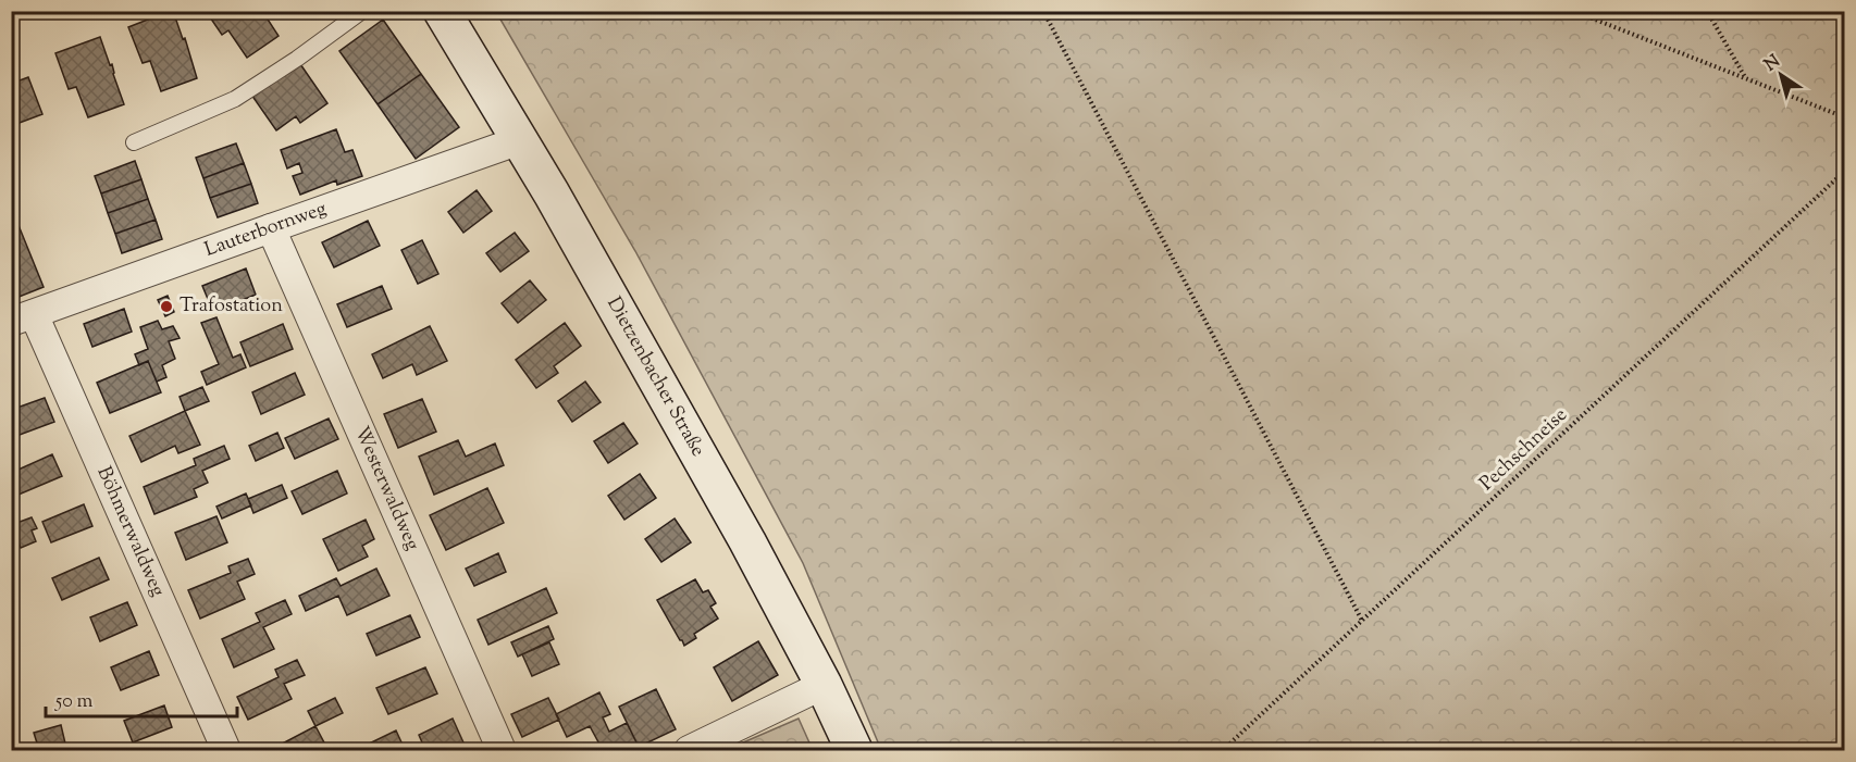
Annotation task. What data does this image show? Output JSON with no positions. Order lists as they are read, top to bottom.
{
  "streets": {
    "main road": ["Dietzenbacher Straße"],
    "street": ["Lauterbornweg", "Westerwaldweg", "Böhmerwaldweg"],
    "path": ["Pechschneise"]
  },
  "crossings": [
    ["Lauterbornweg", "Dietzenbacher Straße"],
    ["Lauterbornweg", "Westerwaldweg"],
    ["Lauterbornweg", "Böhmerwaldweg"]
  ],
  "places": ["Trafostation"],
  "scale_bar": "50 m",
  "north": "top left"
}
